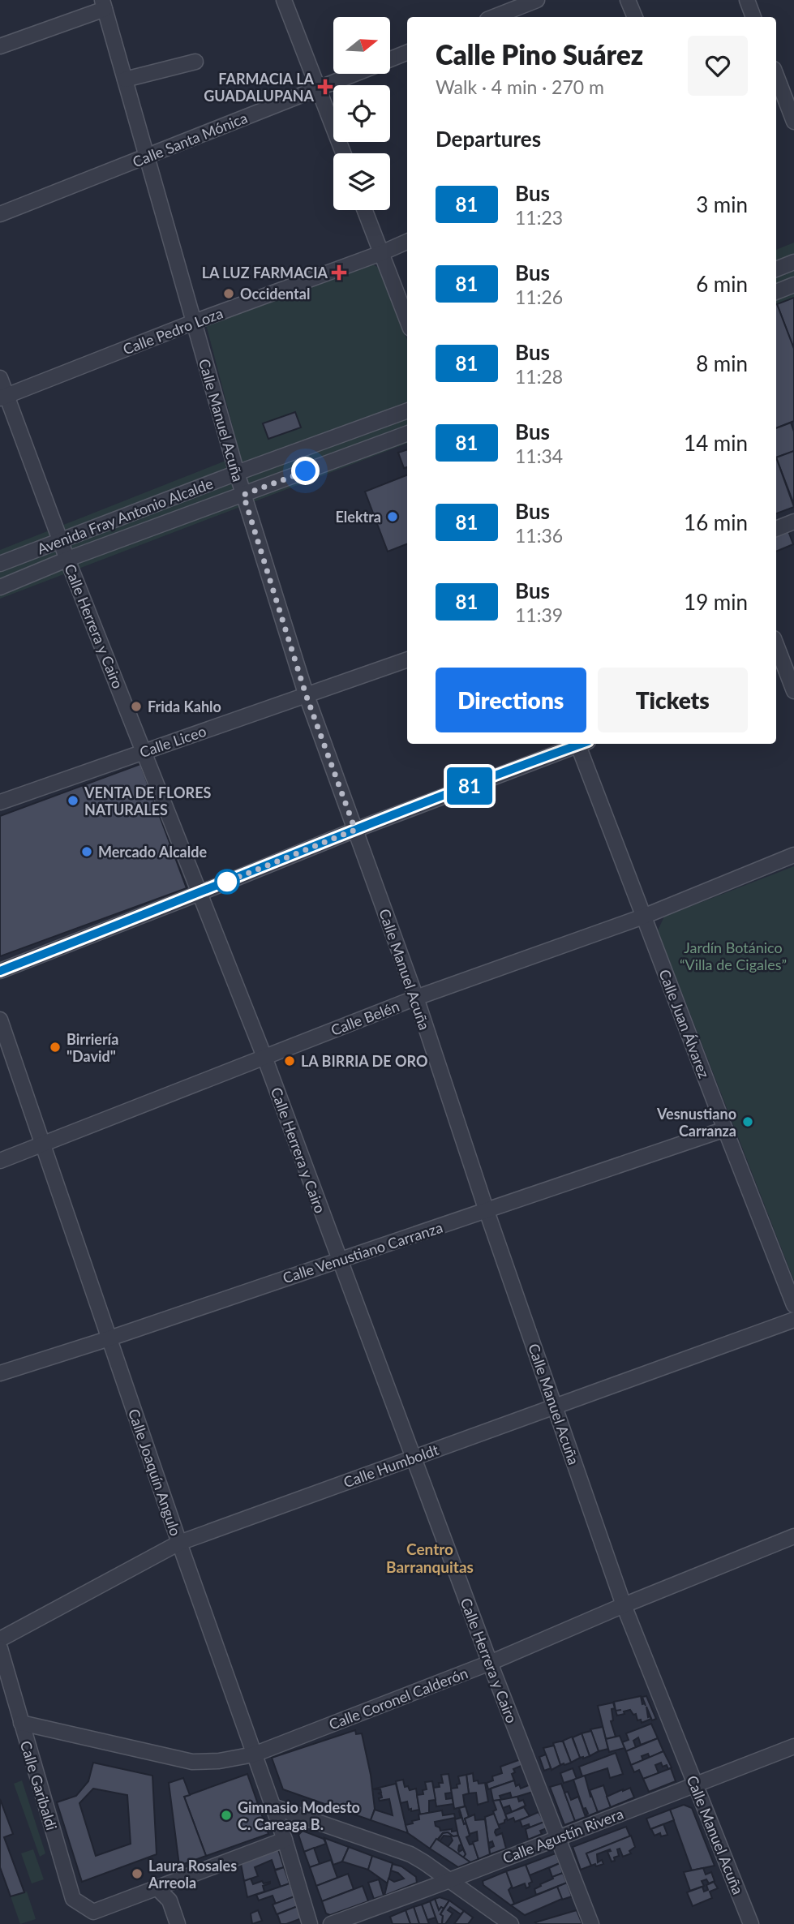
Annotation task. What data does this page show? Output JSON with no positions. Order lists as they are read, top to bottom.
{
  "streets": {
    "street": [
      "Calle Santa Mónica",
      "Calle Pedro Loza",
      "Calle Manuel Acuña",
      "Avenida Fray Antonio Alcalde",
      "Calle Herrera y Cairo",
      "Calle Liceo",
      "Calle Belén",
      "Calle Juan Álvarez",
      "Calle Venustiano Carranza",
      "Calle Humboldt",
      "Calle Joaquín Angulo",
      "Calle Coronel Calderón",
      "Calle Garibaldi",
      "Calle Agustín Rivera"
    ]
  },
  "crossings": [
    ["Calle Santa Mónica", "Calle Manuel Acuña"],
    ["Calle Pedro Loza", "Calle Manuel Acuña"],
    ["Calle Pedro Loza", "Calle Herrera y Cairo"],
    ["Calle Manuel Acuña", "Avenida Fray Antonio Alcalde"],
    ["Calle Manuel Acuña", "Calle Liceo"],
    ["Calle Manuel Acuña", "Calle Belén"],
    ["Calle Manuel Acuña", "Calle Venustiano Carranza"],
    ["Calle Manuel Acuña", "Calle Humboldt"],
    ["Calle Manuel Acuña", "Calle Coronel Calderón"],
    ["Calle Manuel Acuña", "Calle Agustín Rivera"],
    ["Avenida Fray Antonio Alcalde", "Calle Herrera y Cairo"],
    ["Calle Herrera y Cairo", "Calle Liceo"],
    ["Calle Herrera y Cairo", "Calle Belén"],
    ["Calle Herrera y Cairo", "Calle Venustiano Carranza"],
    ["Calle Herrera y Cairo", "Calle Humboldt"],
    ["Calle Herrera y Cairo", "Calle Coronel Calderón"],
    ["Calle Herrera y Cairo", "Calle Agustín Rivera"],
    ["Calle Belén", "Calle Juan Álvarez"],
    ["Calle Belén", "Calle Joaquín Angulo"],
    ["Calle Juan Álvarez", "Calle Venustiano Carranza"],
    ["Calle Venustiano Carranza", "Calle Joaquín Angulo"],
    ["Calle Humboldt", "Calle Joaquín Angulo"],
    ["Calle Joaquín Angulo", "Calle Coronel Calderón"],
    ["Calle Coronel Calderón", "Calle Garibaldi"]
  ],
  "districts": ["Centro Barranquitas"],
  "parks": ["Jardín Botánico “Villa de Cigales”"],
  "places": {
    "health": ["FARMACIA LA GUADALUPANA", "LA LUZ FARMACIA"],
    "other": [
      "Occidental",
      "Elektra",
      "Frida Kahlo",
      "VENTA DE FLORES NATURALES",
      "Mercado Alcalde",
      "Birriería \"David\"",
      "LA BIRRIA DE ORO",
      "Vesnustiano Carranza",
      "Gimnasio Modesto C. Careaga B.",
      "Laura Rosales Arreola"
    ]
  },
  "lines": ["bus line 81"],
  "north": "right",
  "page": {
    "on_map": "81",
    "heading": [
      ["Calle Pino Suárez", "Walk · 4 min · 270 m"],
      "Departures"
    ],
    "list": [
      {
        "mark": "81",
        "name": "Bus",
        "note": "11:23",
        "value": "3 min"
      },
      {
        "mark": "81",
        "name": "Bus",
        "note": "11:26",
        "value": "6 min"
      },
      {
        "mark": "81",
        "name": "Bus",
        "note": "11:28",
        "value": "8 min"
      },
      {
        "mark": "81",
        "name": "Bus",
        "note": "11:34",
        "value": "14 min"
      },
      {
        "mark": "81",
        "name": "Bus",
        "note": "11:36",
        "value": "16 min"
      },
      {
        "mark": "81",
        "name": "Bus",
        "note": "11:39",
        "value": "19 min"
      }
    ],
    "buttons": ["Directions", "Tickets"]
  }
}
